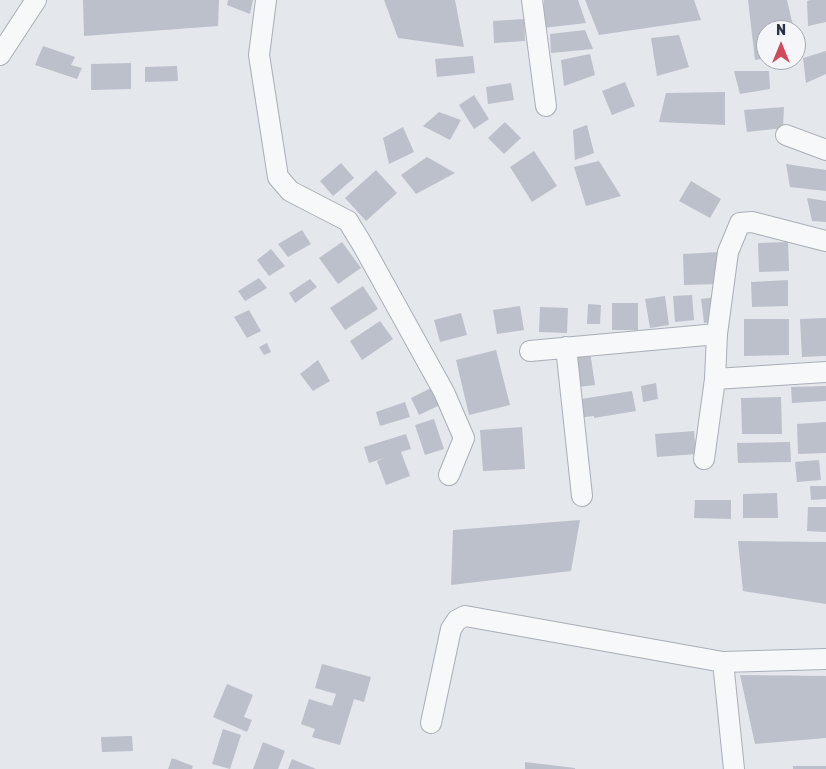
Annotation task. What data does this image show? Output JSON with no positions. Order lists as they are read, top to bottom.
{
  "north": "top"
}
